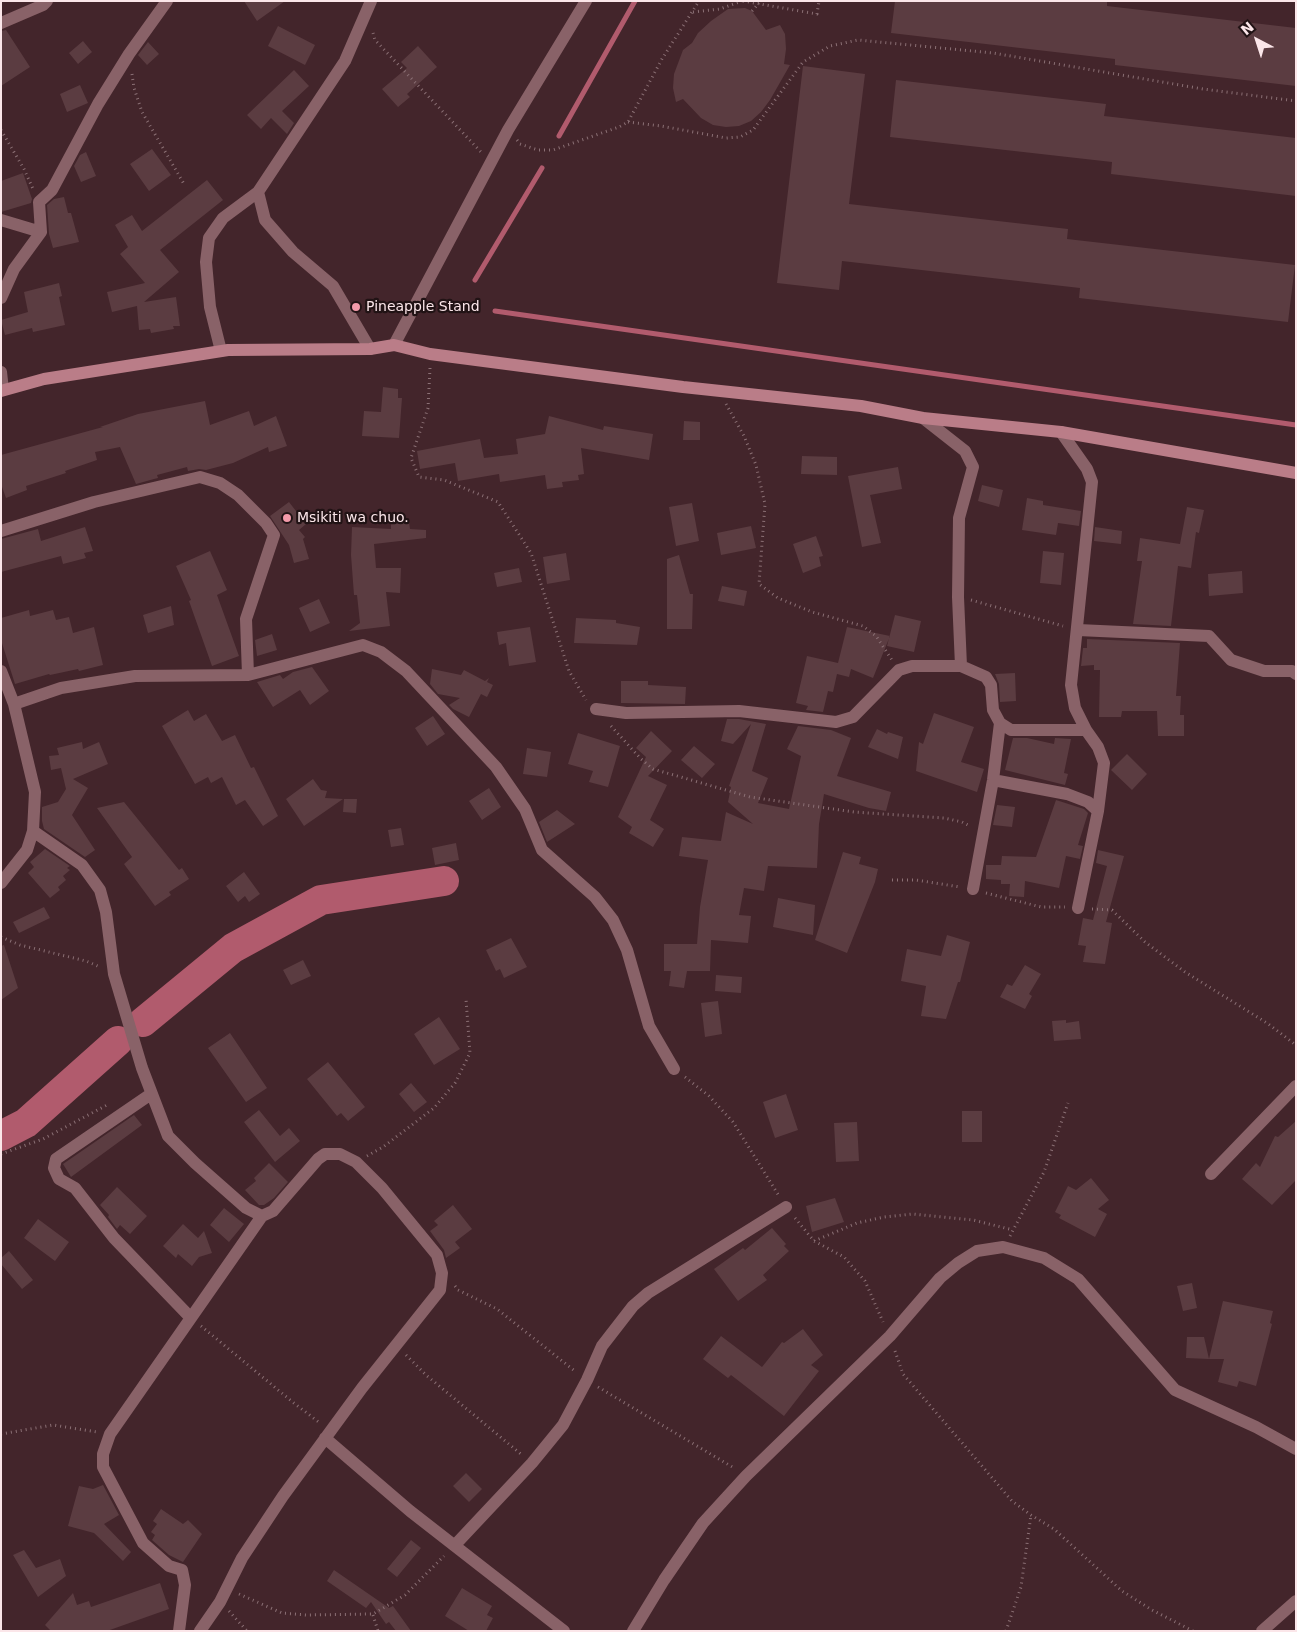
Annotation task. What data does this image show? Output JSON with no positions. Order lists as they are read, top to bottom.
{
  "places": ["Pineapple Stand", "Msikiti wa chuo."],
  "north": "top left"
}
